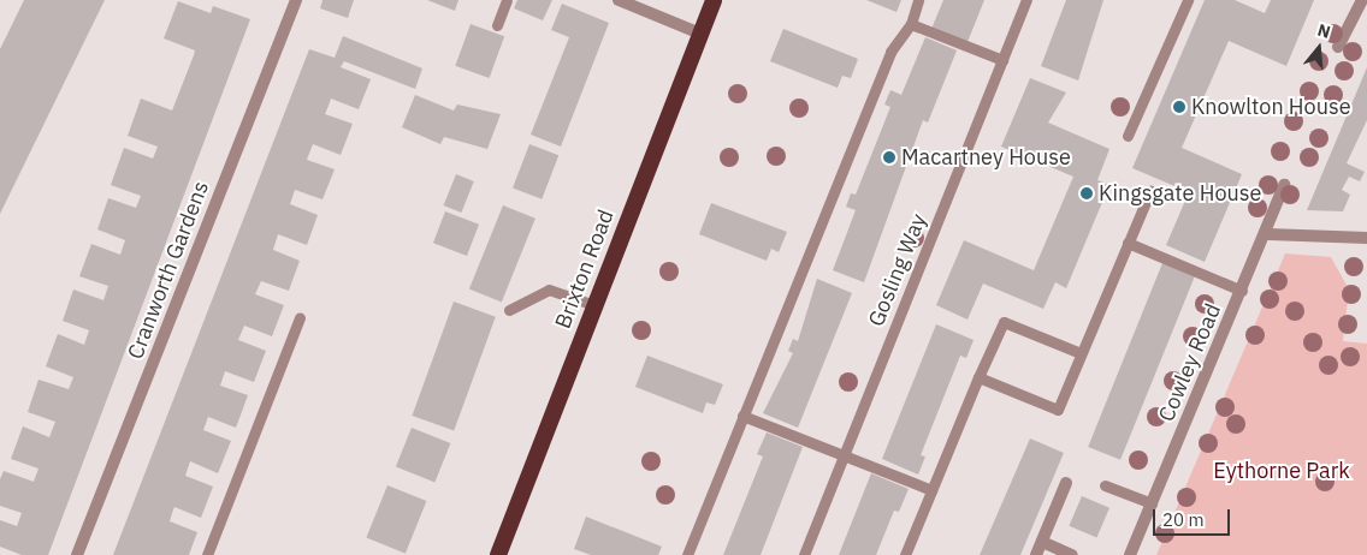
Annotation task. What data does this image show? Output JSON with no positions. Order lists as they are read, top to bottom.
{
  "streets": {
    "highway": ["Brixton Road"],
    "street": ["Cranworth Gardens", "Cowley Road"],
    "lane": ["Gosling Way"]
  },
  "parks": ["Eythorne Park"],
  "places": ["Knowlton House", "Macartney House", "Kingsgate House"],
  "scale_bar": "20 m",
  "north": "top"
}
